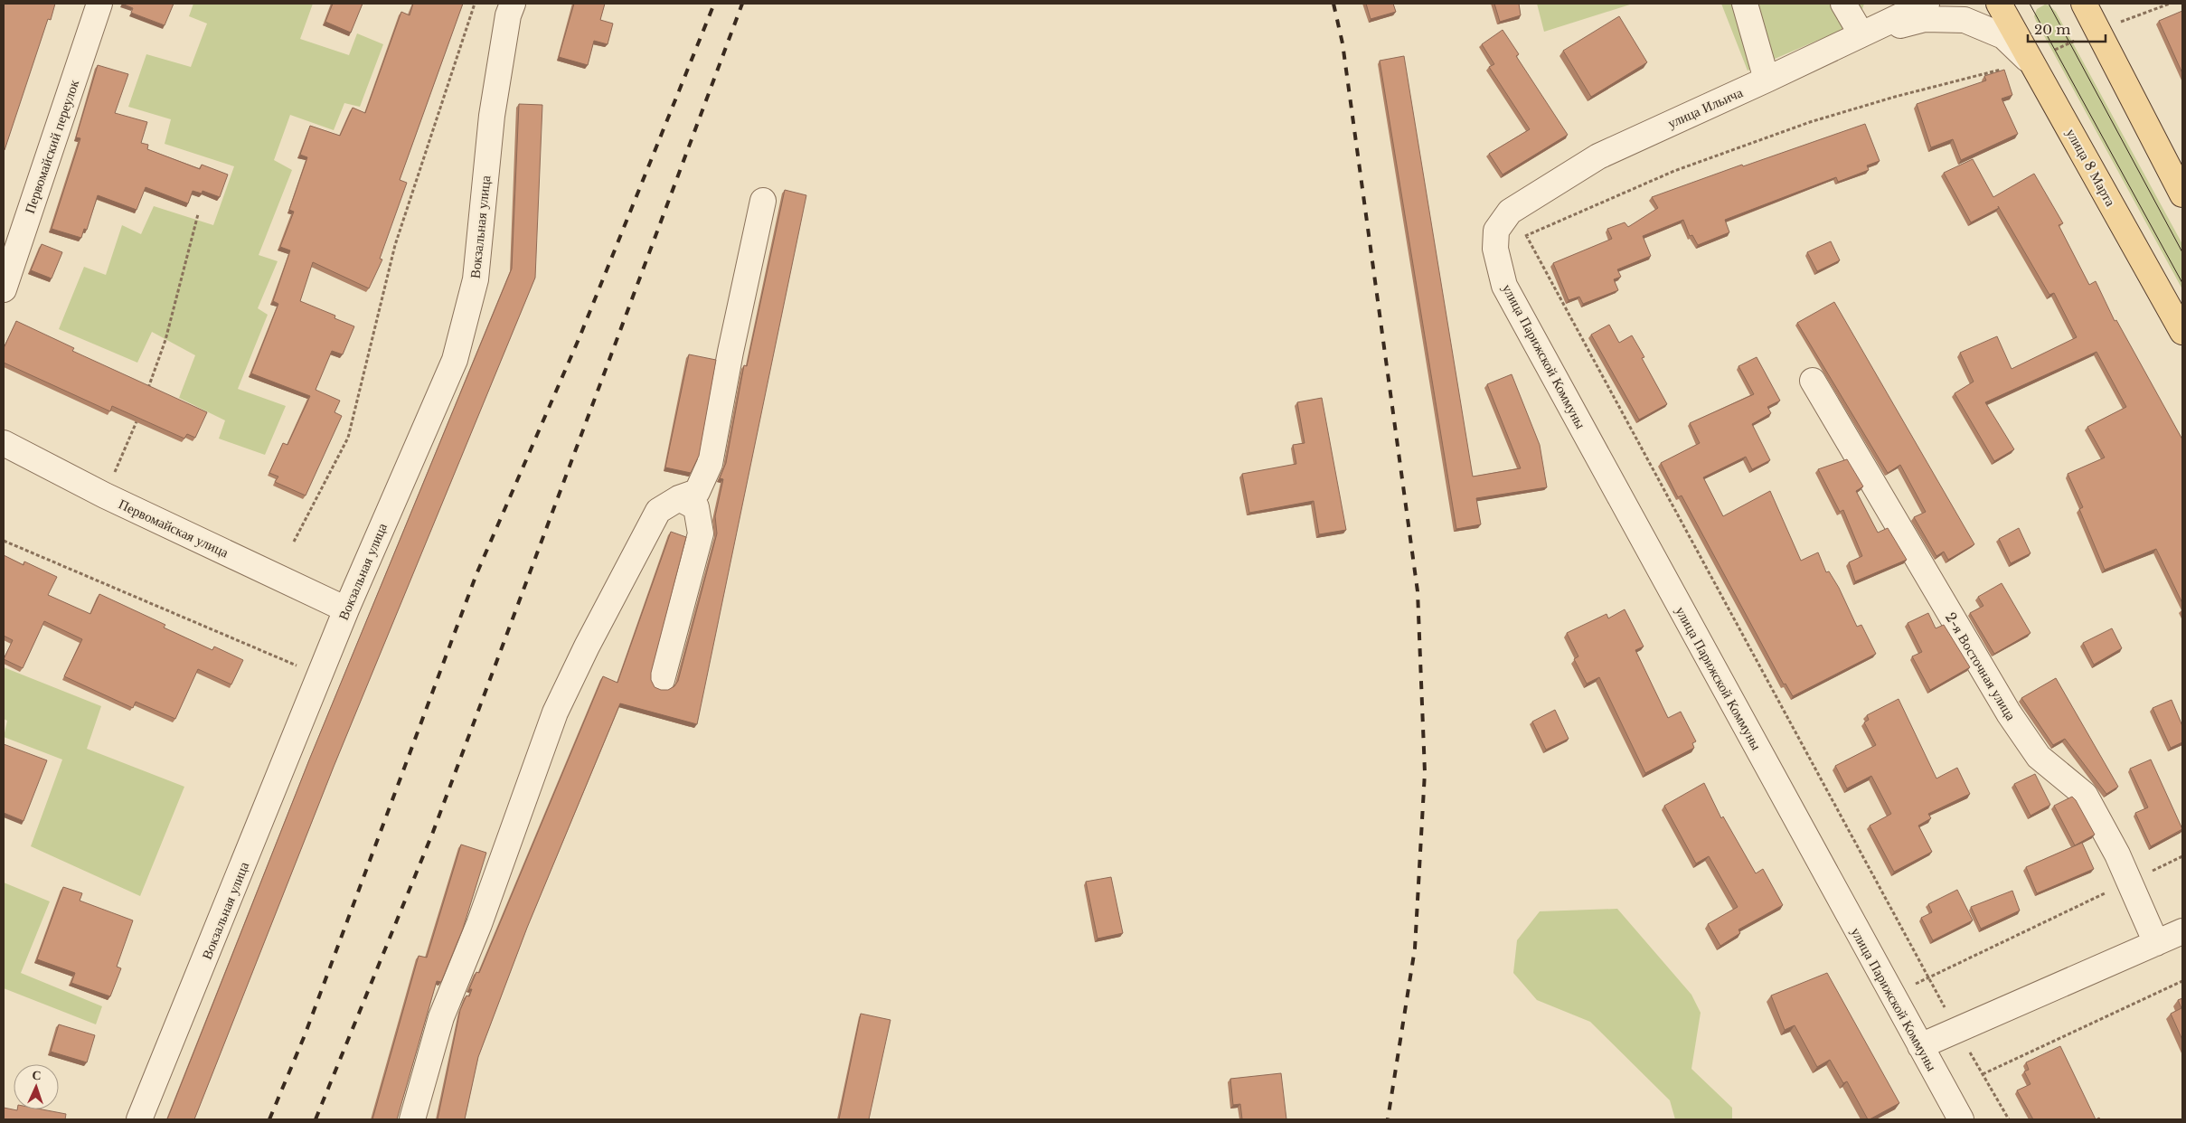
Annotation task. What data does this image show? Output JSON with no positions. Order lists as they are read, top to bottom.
{
  "streets": {
    "main road": ["улица 8 Марта"],
    "street": [
      "улица Ильича",
      "Первомайский переулок",
      "Вокзальная улица",
      "улица Парижской Коммуны",
      "Первомайская улица",
      "2-я Восточная улица"
    ]
  },
  "crossings": [
    ["улица Ильича", "улица Парижской Коммуны"],
    ["Вокзальная улица", "Первомайская улица"]
  ],
  "scale_bar": "20 m",
  "north": "top"
}
